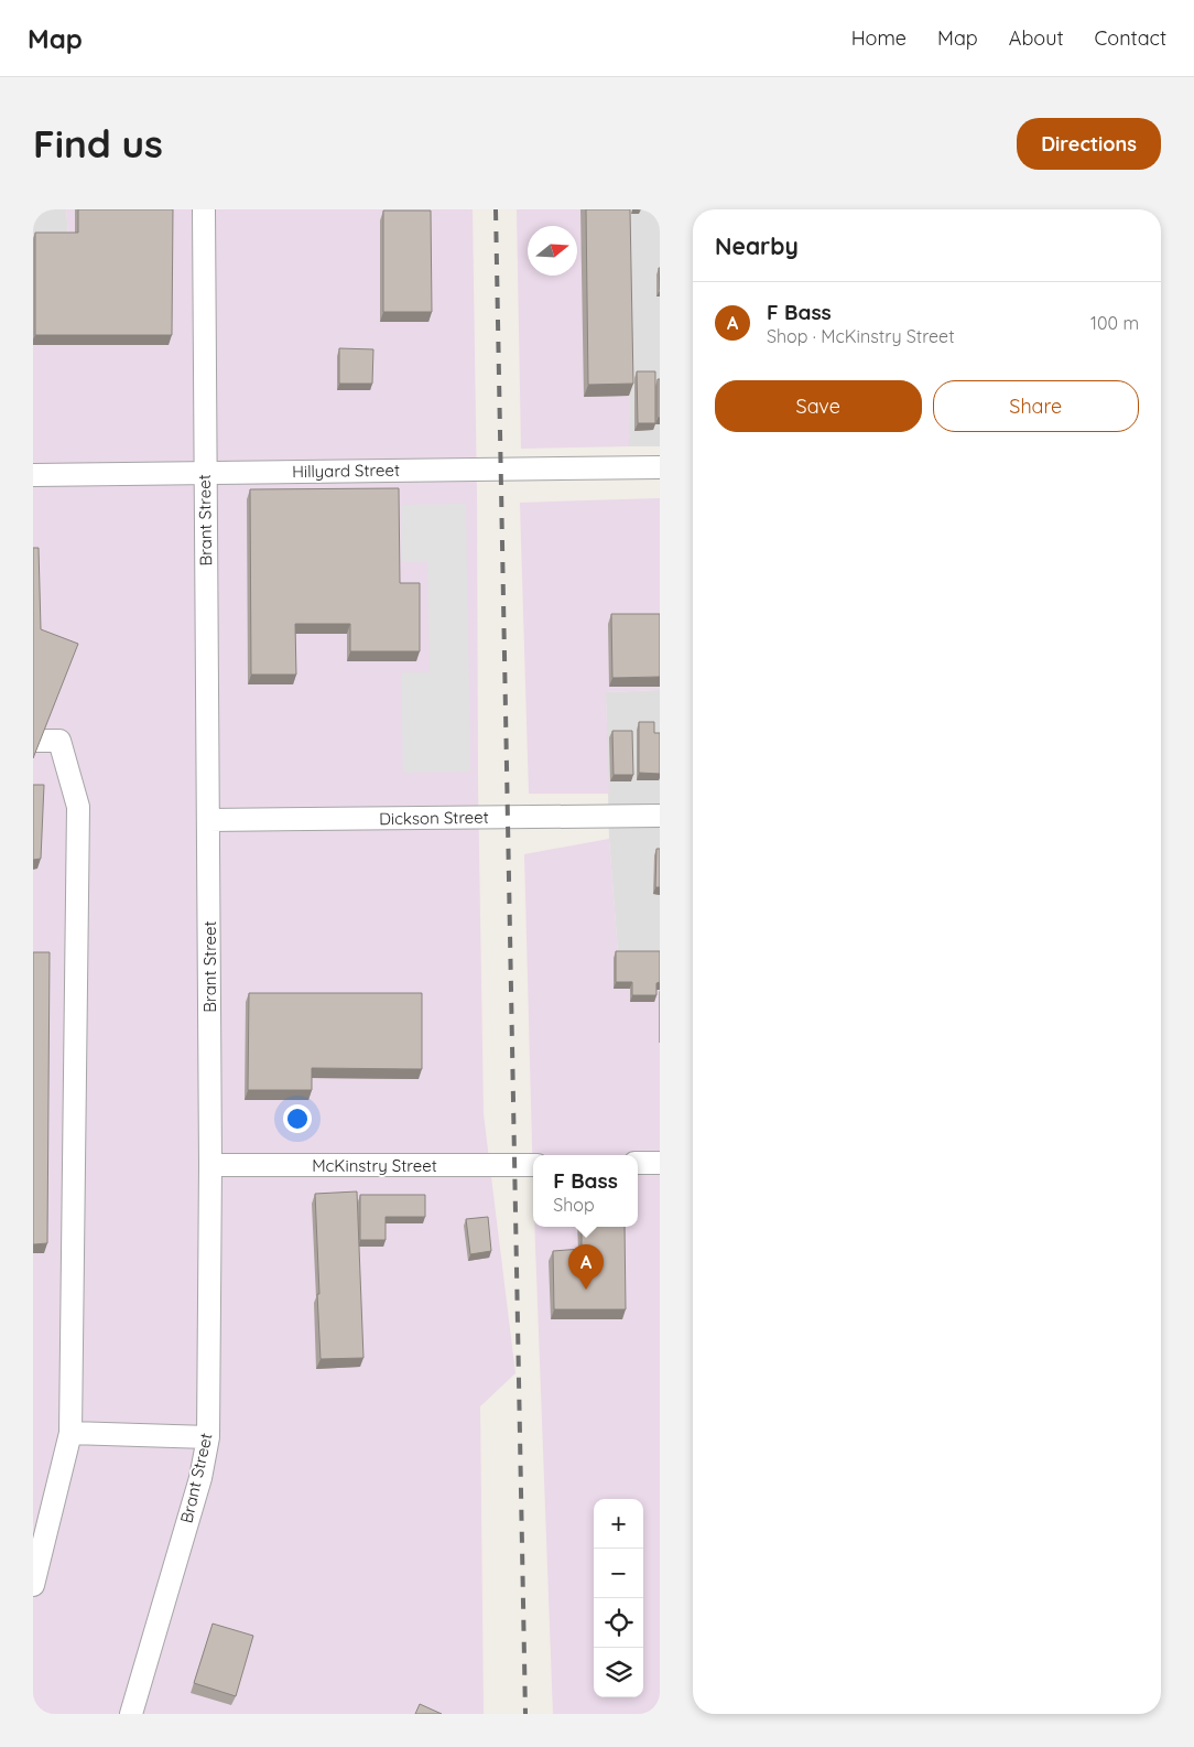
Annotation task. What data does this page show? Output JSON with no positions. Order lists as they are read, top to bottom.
{
  "streets": {
    "street": [
      "Hillyard Street",
      "Brant Street",
      "Dickson Street",
      "McKinstry Street"
    ]
  },
  "crossings": [
    ["Hillyard Street", "Brant Street"],
    ["Brant Street", "Dickson Street"],
    ["Brant Street", "McKinstry Street"]
  ],
  "north": "right",
  "page": {
    "header": "Map",
    "nav": [
      "Home",
      "Map",
      "About",
      "Contact"
    ],
    "buttons": [
      "Directions",
      ["Save", "Share"]
    ],
    "title": "Find us",
    "heading": "Nearby",
    "list": [
      {
        "mark": "A",
        "name": "F Bass",
        "note": "Shop · McKinstry Street",
        "value": "100 m"
      }
    ],
    "popup": ["F Bass", "Shop"],
    "pins": "A",
    "map_buttons": ["+", "−"]
  }
}
